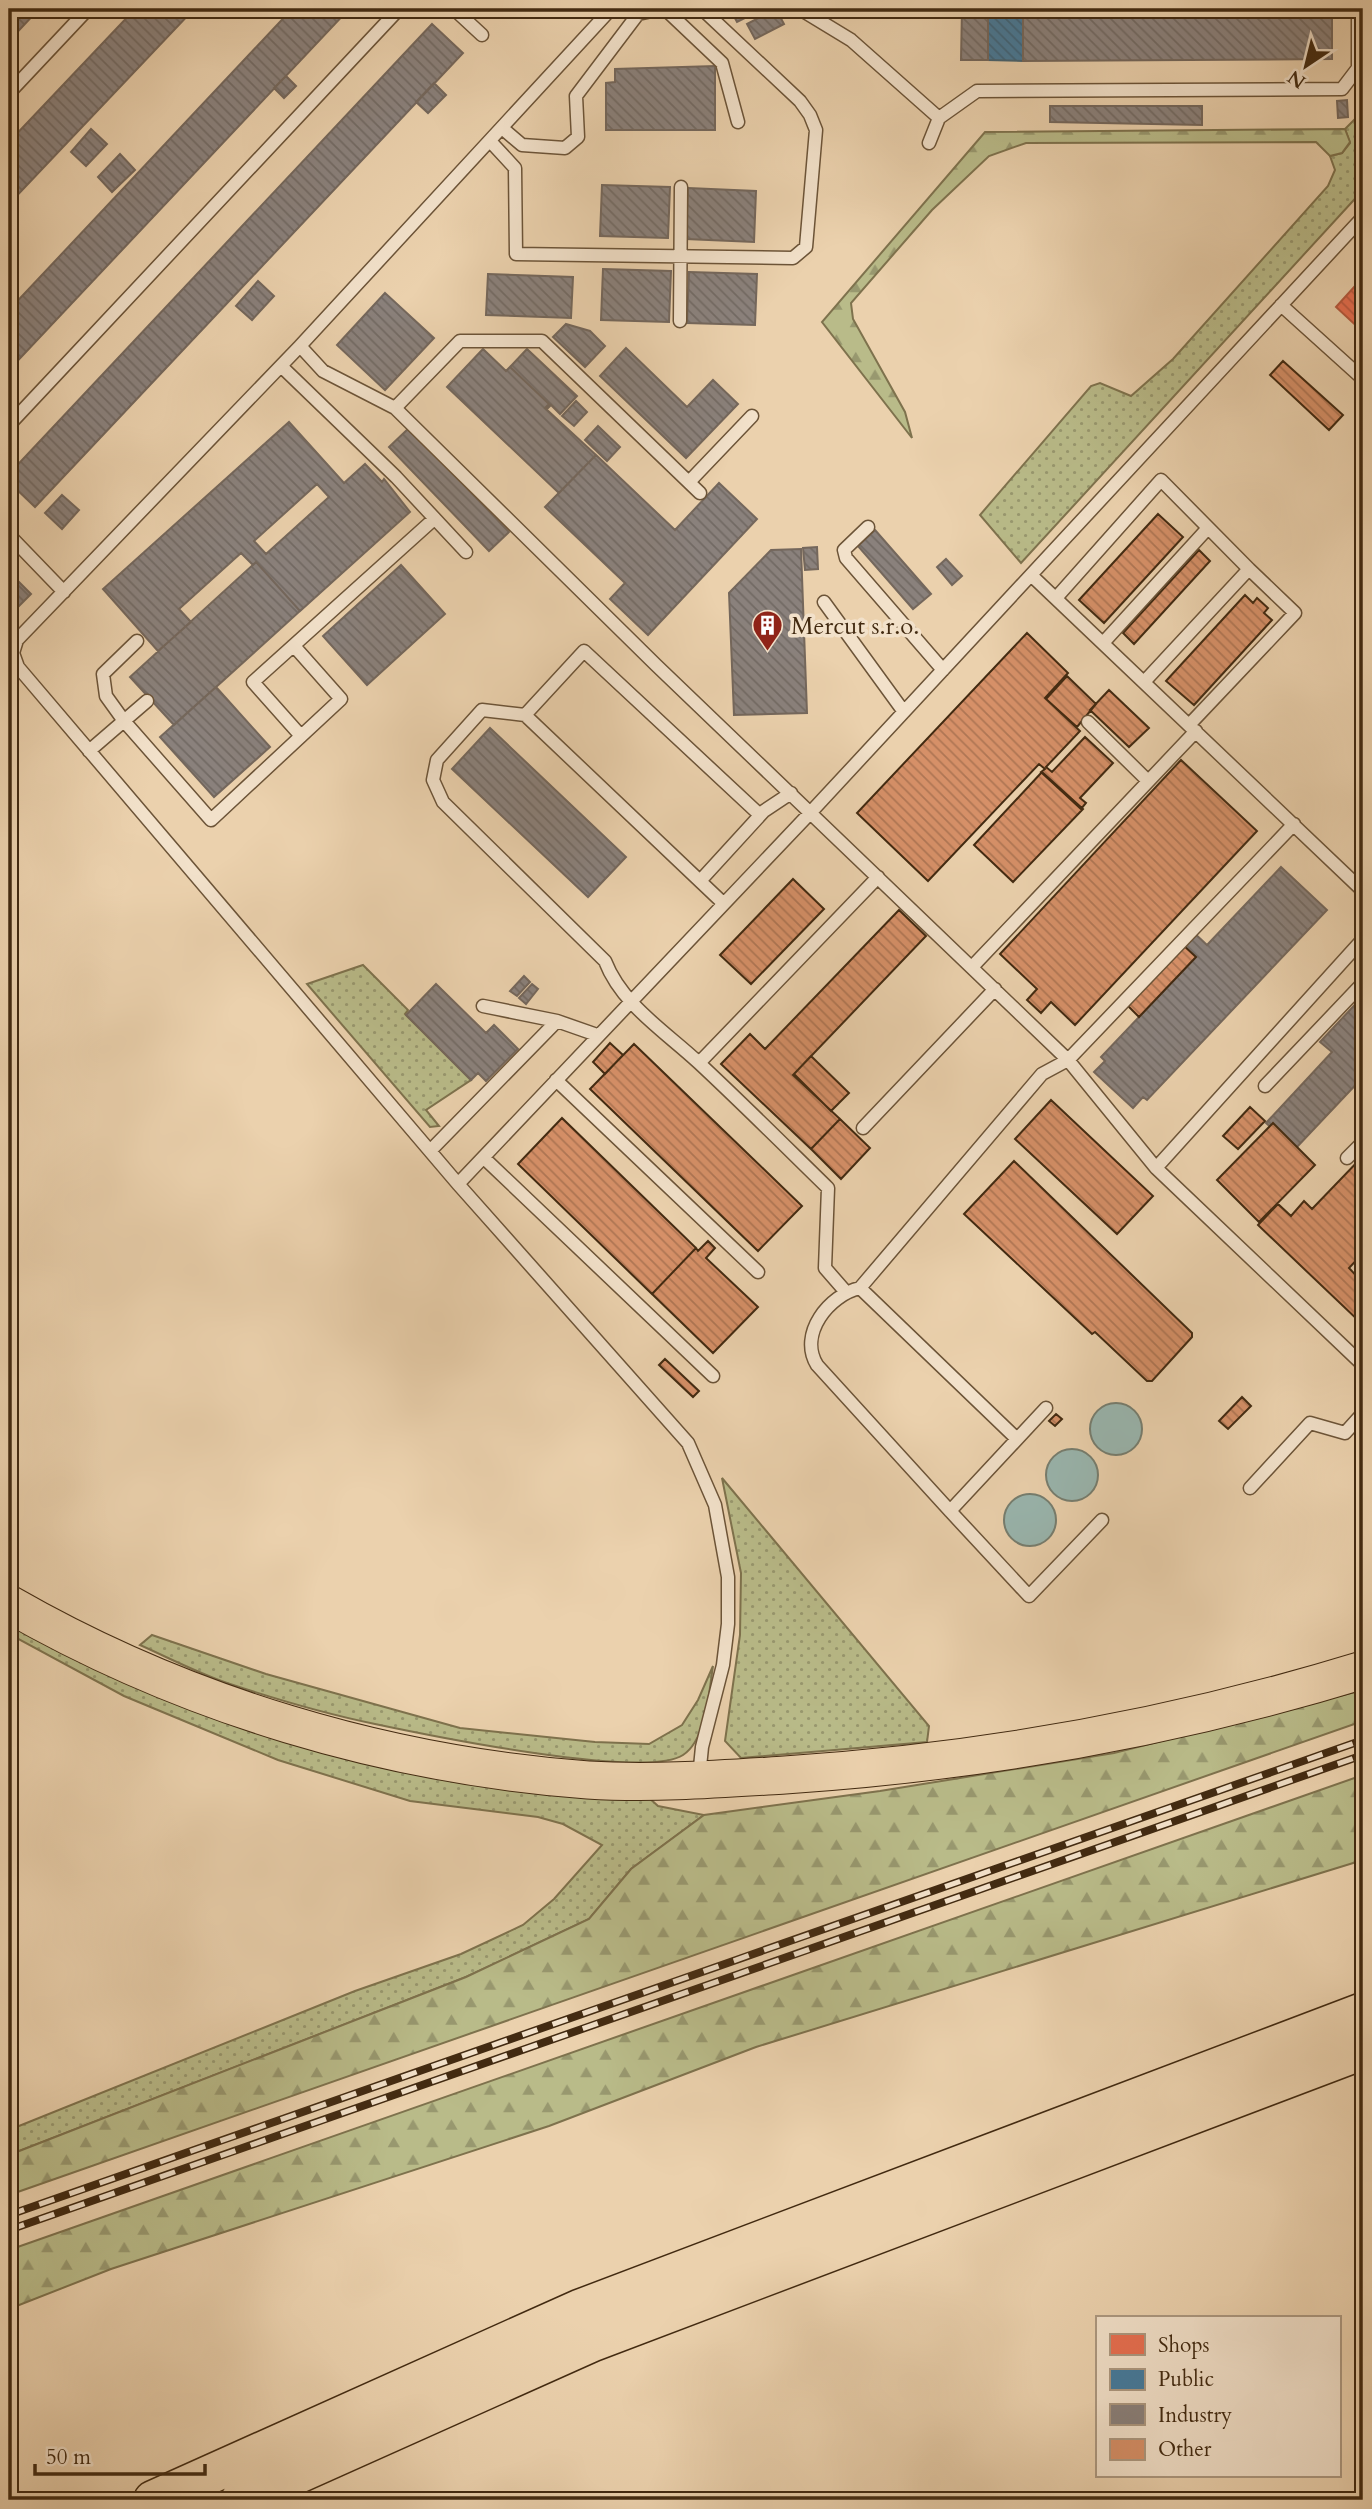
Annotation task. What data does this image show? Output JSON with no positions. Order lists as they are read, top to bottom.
{
  "places": {
    "building": ["Mercut s.r.o."]
  },
  "legend": [
    "Shops",
    "Public",
    "Industry",
    "Other"
  ],
  "scale_bar": "50 m",
  "north": "bottom left"
}
